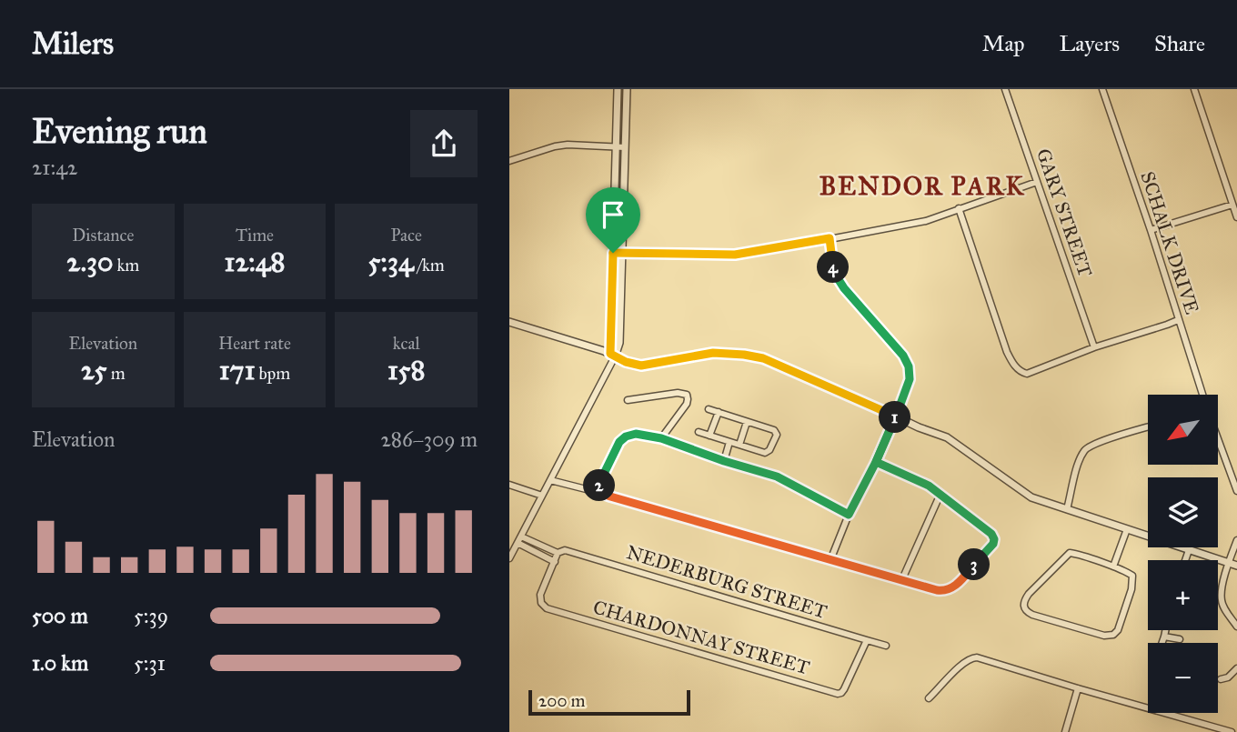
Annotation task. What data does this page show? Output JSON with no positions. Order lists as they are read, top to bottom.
{
  "streets": {
    "street": [
      "GARY STREET",
      "SCHALK DRIVE",
      "NEDERBURG STREET",
      "CHARDONNAY STREET"
    ]
  },
  "crossings": [
    ["NEDERBURG STREET", "CHARDONNAY STREET"]
  ],
  "districts": ["BENDOR PARK"],
  "scale_bar": "200 m",
  "north": "bottom left",
  "page": {
    "header": "Milers",
    "nav": ["Map", "Layers", "Share"],
    "heading": ["Evening run", "21:42"],
    "stats": [
      ["Distance", "2.30 km"],
      ["Time", "12:48"],
      ["Pace", "5:34 /km"],
      ["Elevation", "25 m"],
      ["Heart rate", "171 bpm"],
      ["kcal", "158"]
    ],
    "pins": [
      "4",
      "1",
      "2",
      "3"
    ],
    "map_buttons": ["+", "−"],
    "chart": ["Elevation", "286–309 m"],
    "list": [
      {
        "name": "500 m",
        "note": "5:39"
      },
      {
        "name": "1.0 km",
        "note": "5:31"
      }
    ],
    "scale": "200 m"
  }
}
